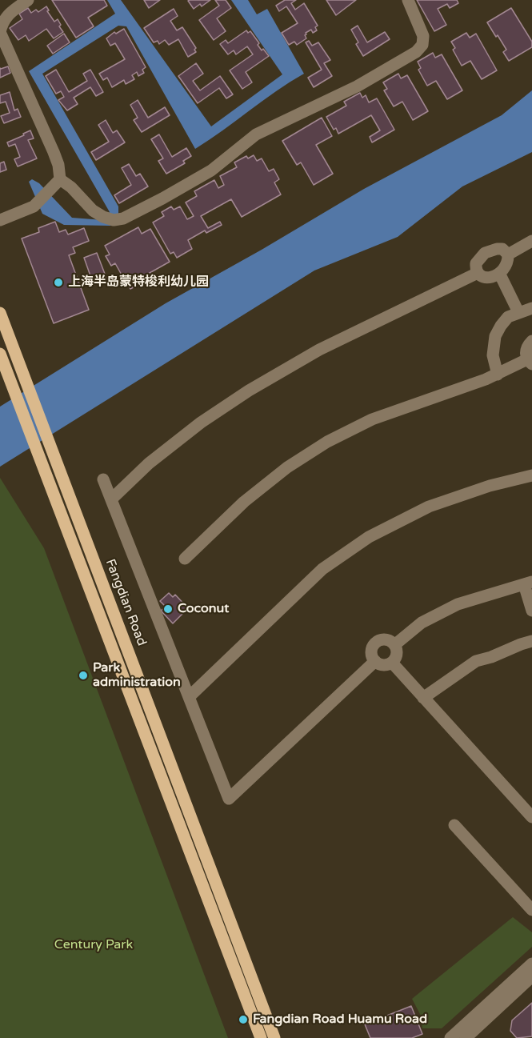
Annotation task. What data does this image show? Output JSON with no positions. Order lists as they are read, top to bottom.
{
  "streets": {
    "main road": ["Fangdian Road"]
  },
  "parks": ["Century Park"],
  "places": [
    "上海半岛蒙特梭利幼儿园",
    "Coconut",
    "Park administration",
    "Fangdian Road Huamu Road"
  ]
}
